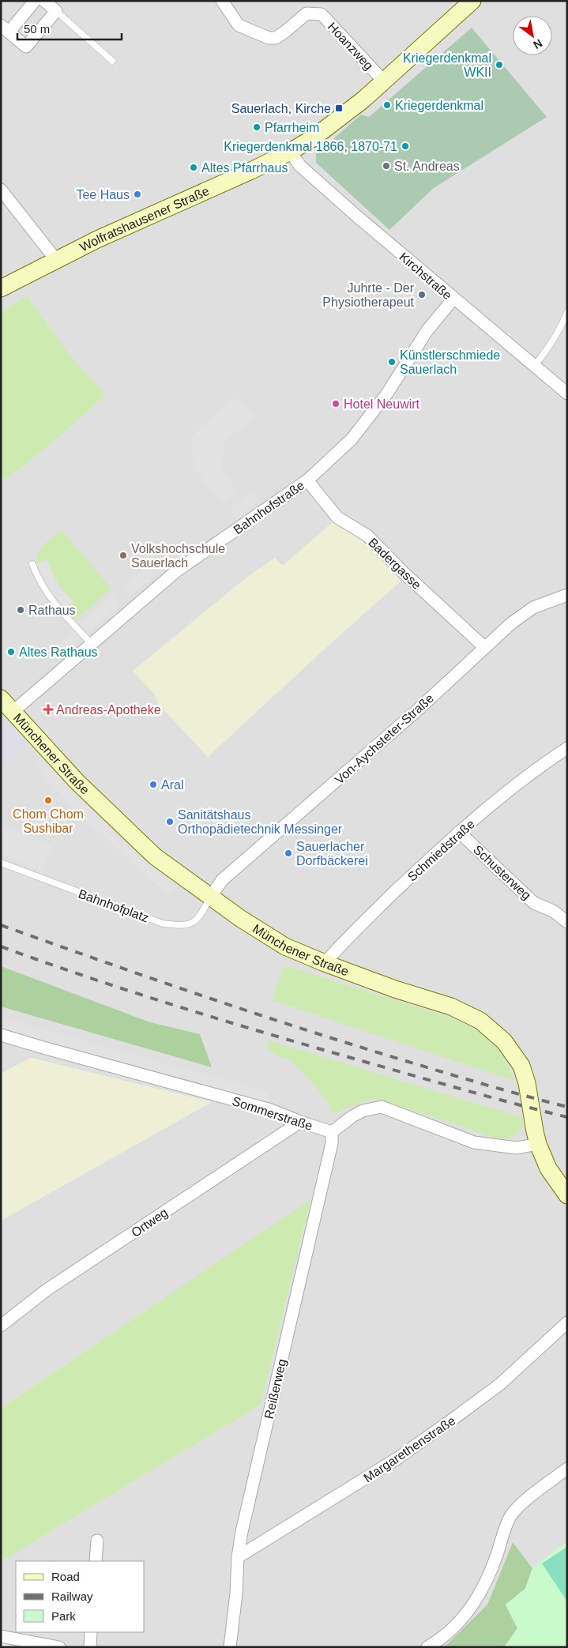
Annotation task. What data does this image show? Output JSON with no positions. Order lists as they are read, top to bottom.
{
  "streets": {
    "main road": ["Wolfratshausener Straße", "Münchener Straße"],
    "street": [
      "Hoanzweg",
      "Kirchstraße",
      "Bahnhofstraße",
      "Badergasse",
      "Von-Aychsteter-Straße",
      "Schmiedstraße",
      "Schusterweg",
      "Sommerstraße",
      "Ortweg",
      "Reißerweg",
      "Margarethenstraße"
    ],
    "lane": ["Bahnhofplatz"]
  },
  "crossings": [
    ["Hoanzweg", "Wolfratshausener Straße"],
    ["Wolfratshausener Straße", "Kirchstraße"],
    ["Kirchstraße", "Bahnhofstraße"],
    ["Bahnhofstraße", "Badergasse"],
    ["Bahnhofstraße", "Münchener Straße"],
    ["Badergasse", "Von-Aychsteter-Straße"],
    ["Von-Aychsteter-Straße", "Münchener Straße"],
    ["Von-Aychsteter-Straße", "Bahnhofplatz"],
    ["Münchener Straße", "Schmiedstraße"],
    ["Münchener Straße", "Bahnhofplatz"],
    ["Schmiedstraße", "Schusterweg"],
    ["Sommerstraße", "Ortweg"],
    ["Sommerstraße", "Reißerweg"],
    ["Reißerweg", "Margarethenstraße"]
  ],
  "places": {
    "other": [
      "Kriegerdenkmal WKII",
      "Kriegerdenkmal",
      "Pfarrheim",
      "Kriegerdenkmal 1866, 1870-71",
      "St. Andreas",
      "Altes Pfarrhaus",
      "Tee Haus",
      "Juhrte - Der Physiotherapeut",
      "Künstlerschmiede Sauerlach",
      "Hotel Neuwirt",
      "Volkshochschule Sauerlach",
      "Rathaus",
      "Altes Rathaus",
      "Aral",
      "Chom Chom Sushibar",
      "Sanitätshaus Orthopädietechnik Messinger",
      "Sauerlacher Dorfbäckerei"
    ],
    "transit": ["Sauerlach, Kirche"],
    "health": ["Andreas-Apotheke"]
  },
  "legend": ["Road", "Railway", "Park"],
  "scale_bar": "50 m",
  "north": "bottom right"
}
